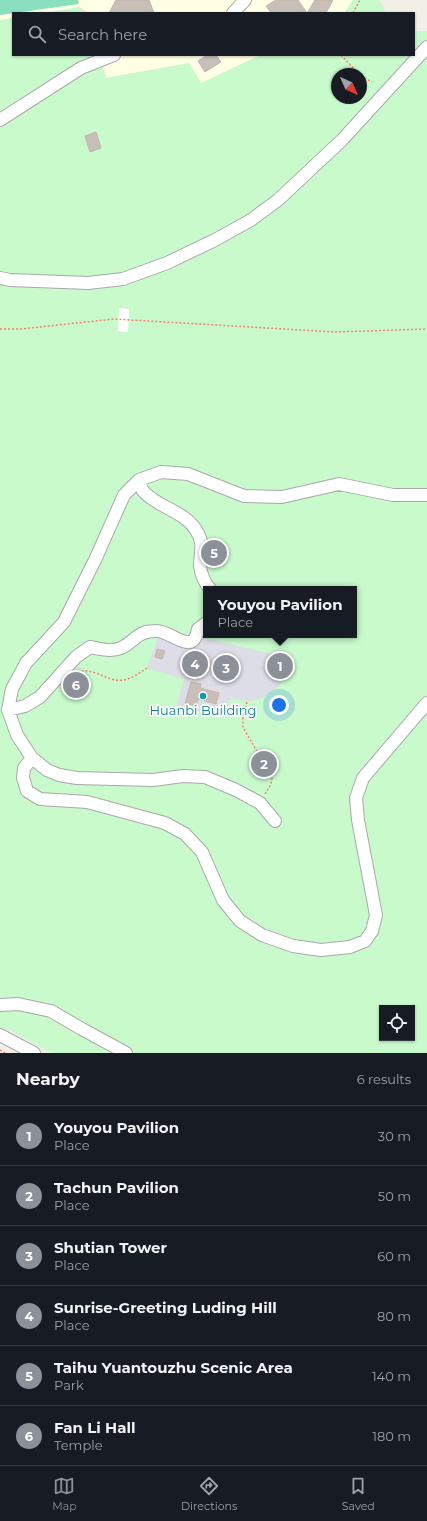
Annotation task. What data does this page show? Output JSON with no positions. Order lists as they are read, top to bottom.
{
  "places": ["Huanbi Building"],
  "north": "bottom right",
  "page": {
    "search": "Search here",
    "pins": [
      "5",
      "4",
      "1",
      "3",
      "6",
      "2"
    ],
    "popup": ["Youyou Pavilion", "Place"],
    "heading": ["Nearby", "6 results"],
    "list": [
      {
        "mark": "1",
        "name": "Youyou Pavilion",
        "note": "Place",
        "value": "30 m"
      },
      {
        "mark": "2",
        "name": "Tachun Pavilion",
        "note": "Place",
        "value": "50 m"
      },
      {
        "mark": "3",
        "name": "Shutian Tower",
        "note": "Place",
        "value": "60 m"
      },
      {
        "mark": "4",
        "name": "Sunrise-Greeting Luding Hill",
        "note": "Place",
        "value": "80 m"
      },
      {
        "mark": "5",
        "name": "Taihu Yuantouzhu Scenic Area",
        "note": "Park",
        "value": "140 m"
      },
      {
        "mark": "6",
        "name": "Fan Li Hall",
        "note": "Temple",
        "value": "180 m"
      }
    ],
    "nav": ["Map", "Directions", "Saved"]
  }
}
